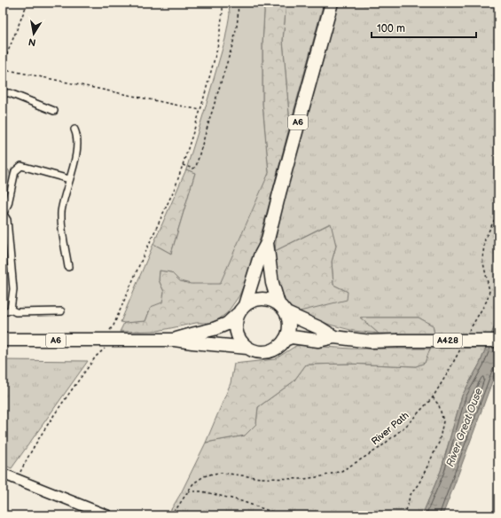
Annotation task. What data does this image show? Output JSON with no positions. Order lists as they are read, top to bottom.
{
  "streets": {
    "highway": ["A6", "A428"],
    "path": ["River Path"]
  },
  "crossings": [
    ["A6", "A428"]
  ],
  "water": ["River Great Ouse"],
  "scale_bar": "100 m",
  "north": "bottom"
}
